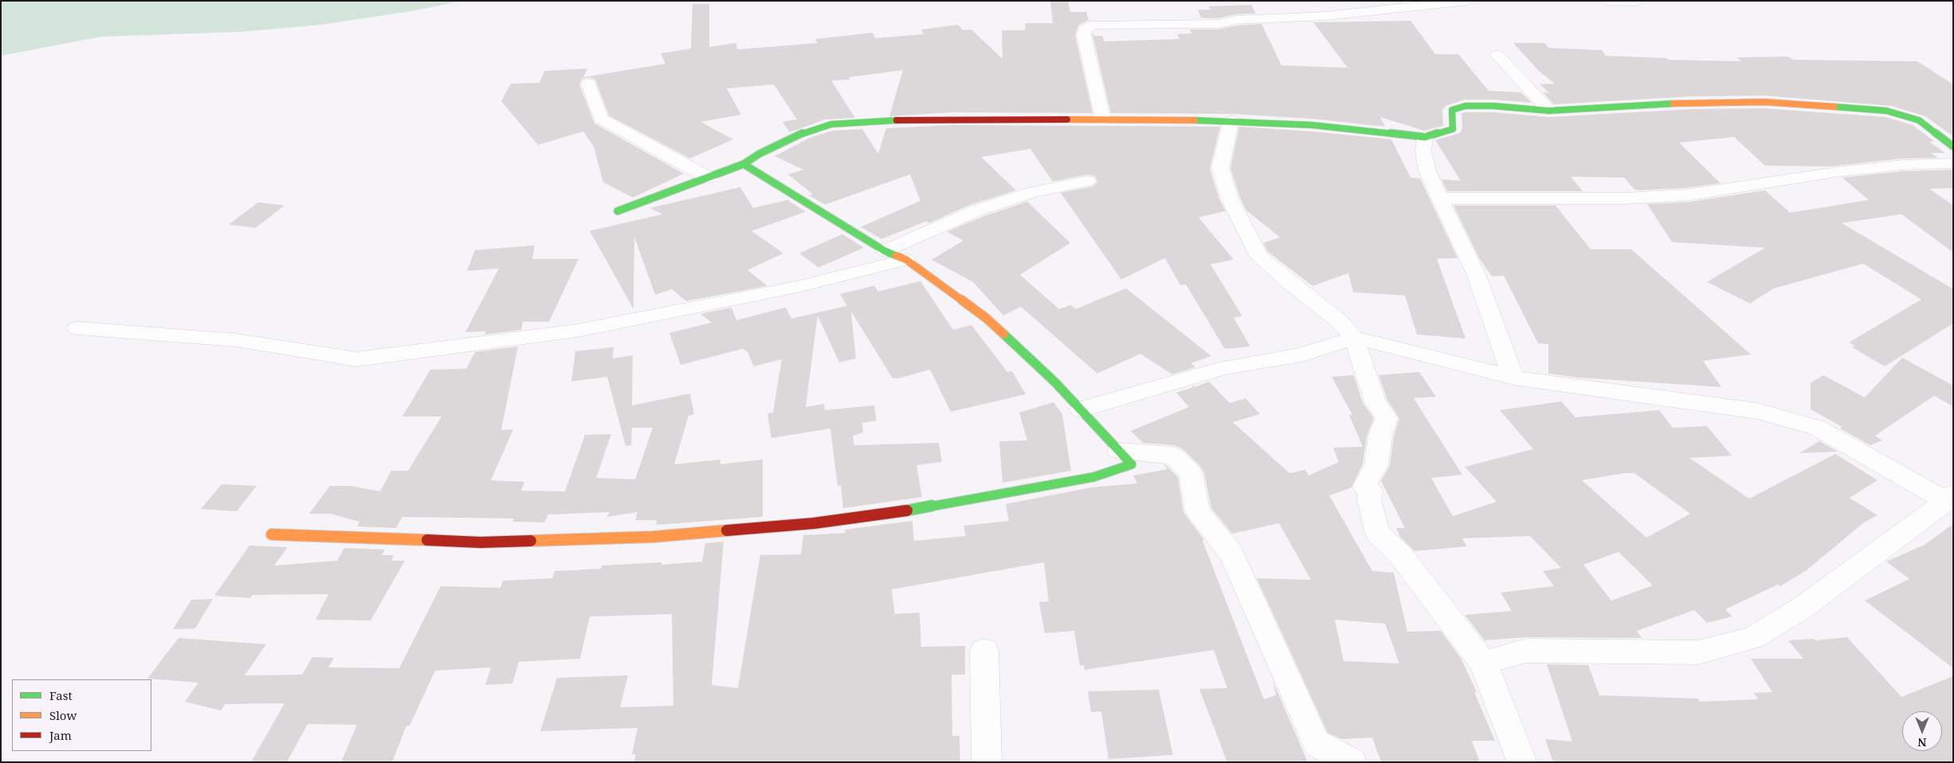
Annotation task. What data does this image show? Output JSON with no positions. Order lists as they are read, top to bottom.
{
  "legend": ["Fast", "Slow", "Jam"],
  "north": "bottom"
}
